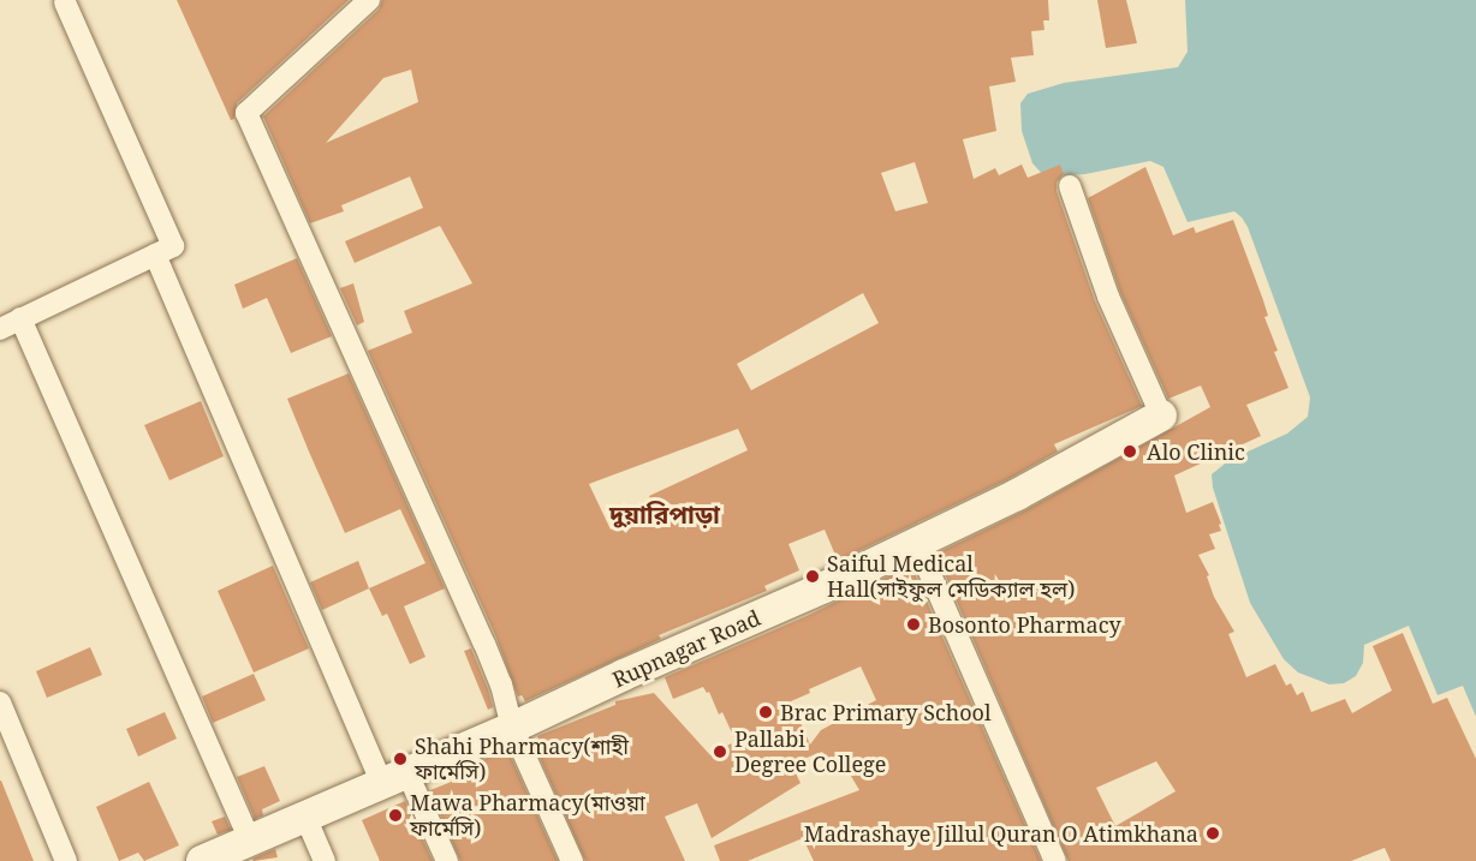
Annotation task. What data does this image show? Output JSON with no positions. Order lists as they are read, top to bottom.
{
  "streets": {
    "street": ["Rupnagar Road"]
  },
  "districts": ["দুয়ারিপাড়া"],
  "places": [
    "Alo Clinic",
    "Saiful Medical Hall(সাইফুল মেডিক্যাল হল)",
    "Bosonto Pharmacy",
    "Brac Primary School",
    "Pallabi Degree College",
    "Shahi Pharmacy(শাহী ফার্মেসি)",
    "Mawa Pharmacy(মাওয়া ফার্মেসি)",
    "Madrashaye Jillul Quran O Atimkhana"
  ]
}
